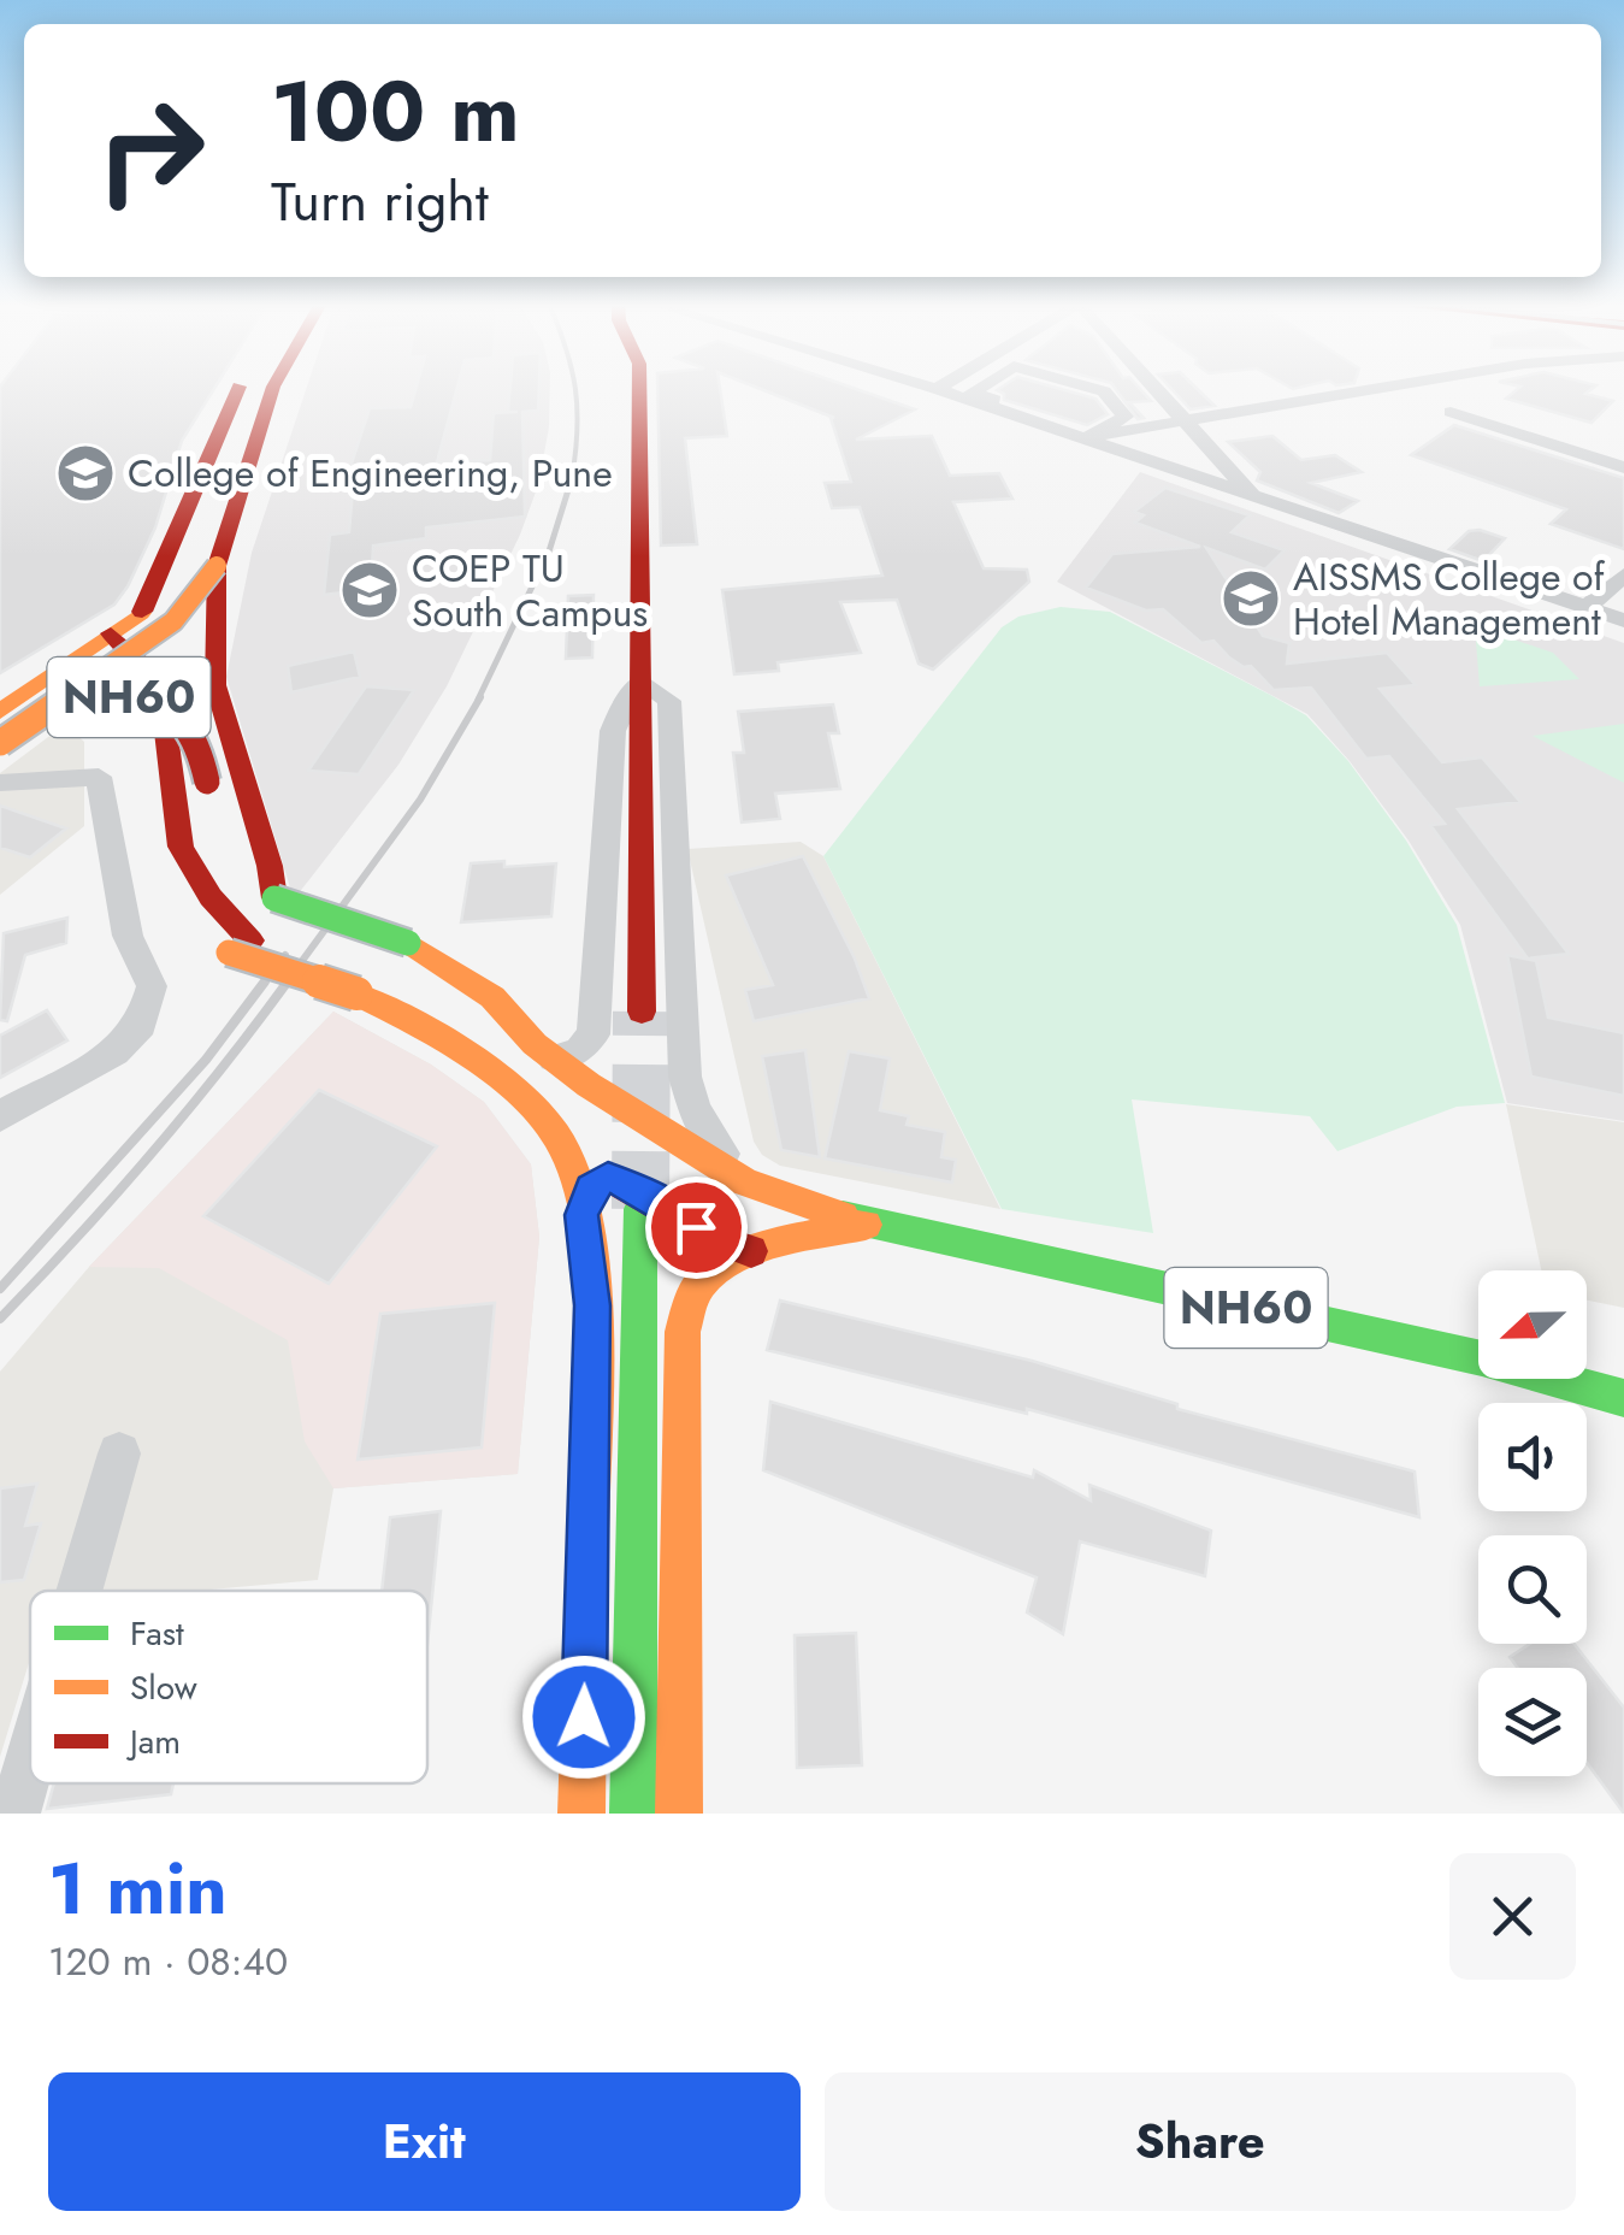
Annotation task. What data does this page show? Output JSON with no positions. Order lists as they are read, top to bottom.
{
  "streets": {
    "main road": ["NH60"]
  },
  "places": {
    "school or university": ["College of Engineering, Pune", "COEP TU South Campus", "AISSMS College of Hotel Management"]
  },
  "legend": ["Fast", "Slow", "Jam"],
  "north": "left",
  "page": {
    "turn": ["100 m", "Turn right"],
    "heading": ["1 min", "120 m · 08:40"],
    "buttons": ["Exit", "Share"]
  }
}
